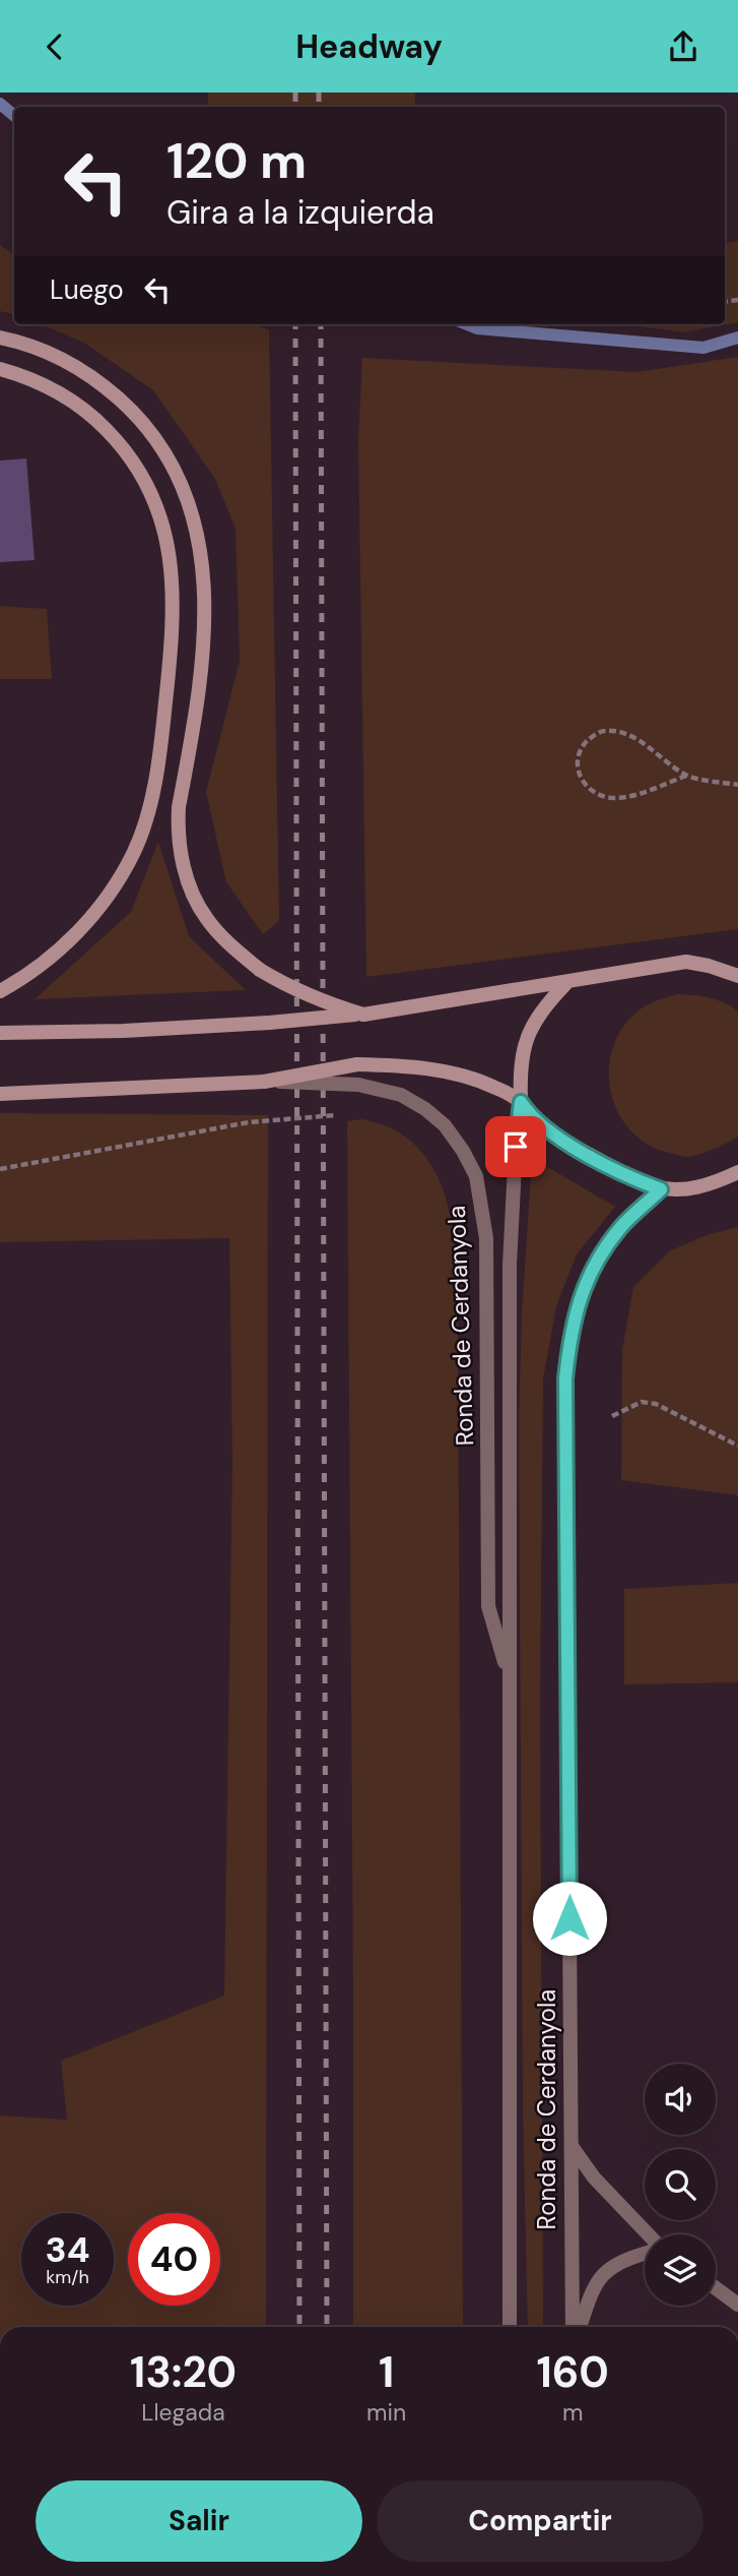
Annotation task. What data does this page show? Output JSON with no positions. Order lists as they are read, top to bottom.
{
  "streets": {
    "street": ["Ronda de Cerdanyola"]
  },
  "page": {
    "header": "Headway",
    "turn": ["120 m", "Gira a la izquierda"],
    "then": "Luego",
    "speed": "34 km/h",
    "limit": "40",
    "eta": [
      "13:20",
      "Llegada",
      "1",
      "min",
      "160",
      "m"
    ],
    "buttons": ["Salir", "Compartir"]
  }
}
